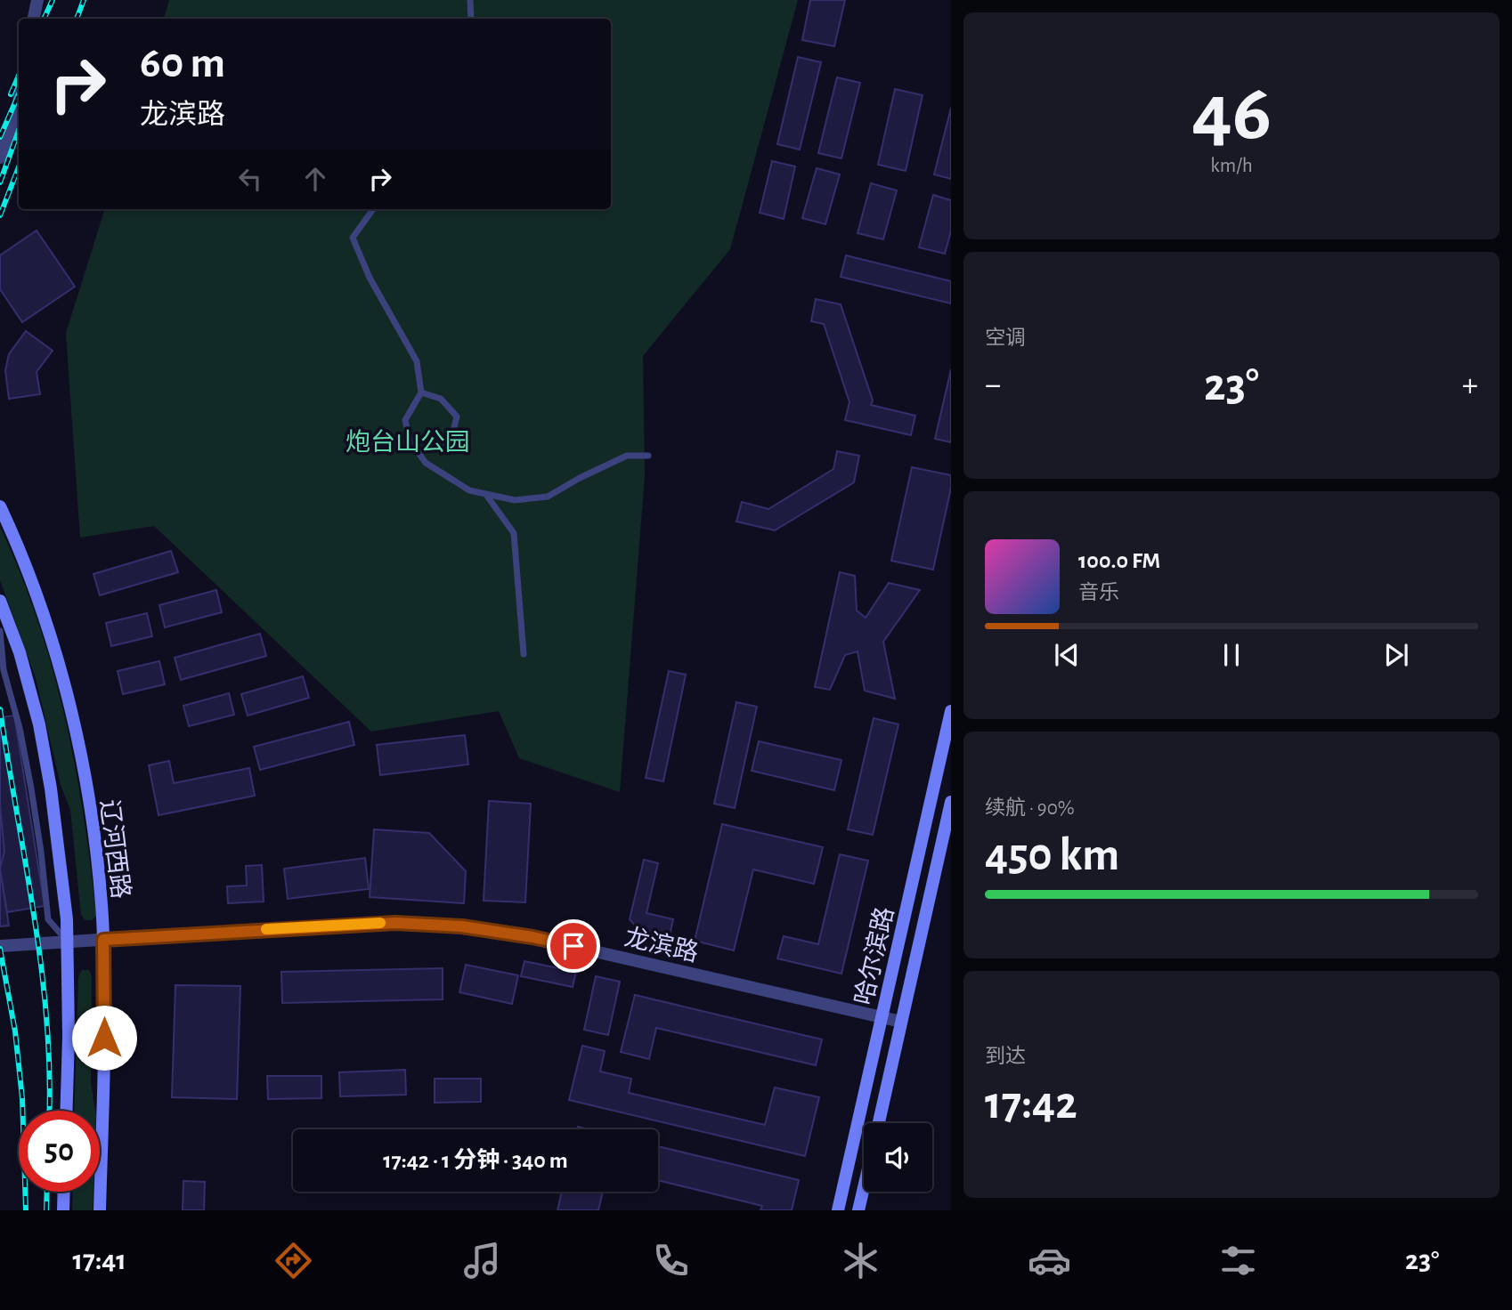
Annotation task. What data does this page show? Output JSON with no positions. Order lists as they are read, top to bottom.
{
  "streets": {
    "main road": ["辽河西路", "哈尔滨路"],
    "street": ["龙滨路"]
  },
  "crossings": [
    ["辽河西路", "龙滨路"],
    ["龙滨路", "哈尔滨路"]
  ],
  "parks": ["炮台山公园"],
  "page": {
    "tile": [
      ["46", "km/h"],
      "空调",
      ["续航 · 90%", "450 km"],
      ["到达", "17:42"]
    ],
    "turn": ["60 m", "龙滨路"],
    "heat": ["−", "23°", "+"],
    "song": ["100.0 FM", "音乐"],
    "limit": "50",
    "trip": "17:42 · 1 分钟 · 340 m",
    "tabs": ["17:41", "23°"]
  }
}
